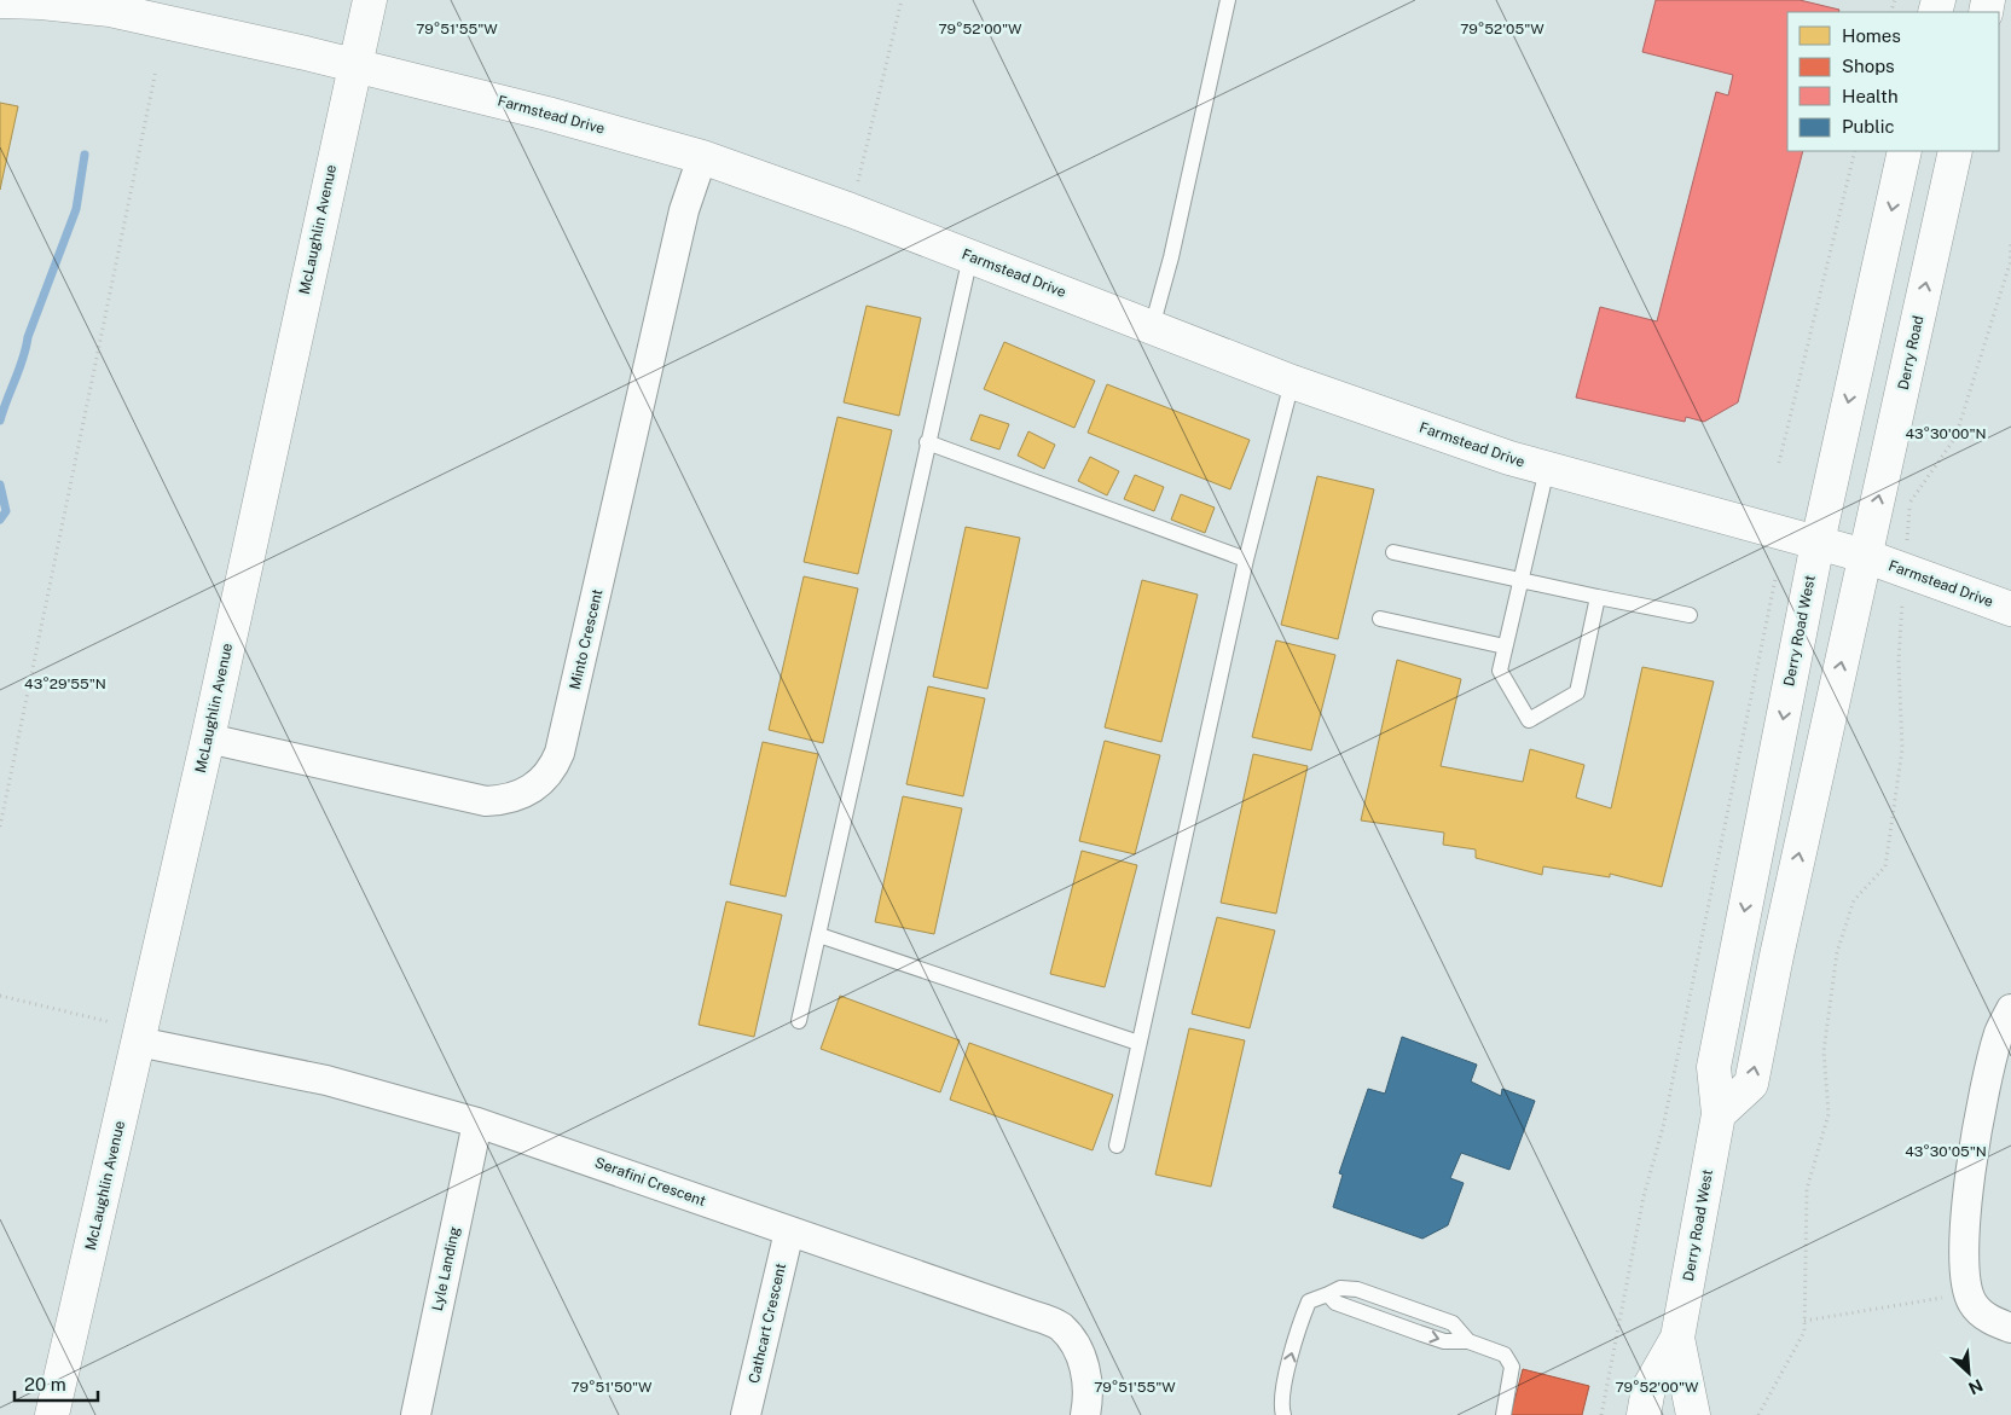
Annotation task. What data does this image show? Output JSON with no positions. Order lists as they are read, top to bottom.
{
  "streets": {
    "street": [
      "Farmstead Drive",
      "McLaughlin Avenue",
      "Derry Road",
      "Derry Road West",
      "Minto Crescent",
      "Serafini Crescent",
      "Lyle Landing",
      "Cathcart Crescent"
    ]
  },
  "crossings": [
    ["Farmstead Drive", "McLaughlin Avenue"],
    ["Farmstead Drive", "Derry Road"],
    ["Farmstead Drive", "Derry Road West"],
    ["Farmstead Drive", "Minto Crescent"],
    ["McLaughlin Avenue", "Minto Crescent"],
    ["McLaughlin Avenue", "Serafini Crescent"],
    ["Serafini Crescent", "Lyle Landing"],
    ["Serafini Crescent", "Cathcart Crescent"]
  ],
  "one_way": ["Derry Road"],
  "legend": [
    "Homes",
    "Shops",
    "Health",
    "Public"
  ],
  "scale_bar": "20 m",
  "north": "bottom right",
  "coordinates": [
    "79°51'55\"W",
    "79°52'00\"W",
    "79°52'05\"W",
    "43°30'00\"N",
    "43°29'55\"N",
    "43°30'05\"N",
    "79°51'50\"W"
  ]
}
